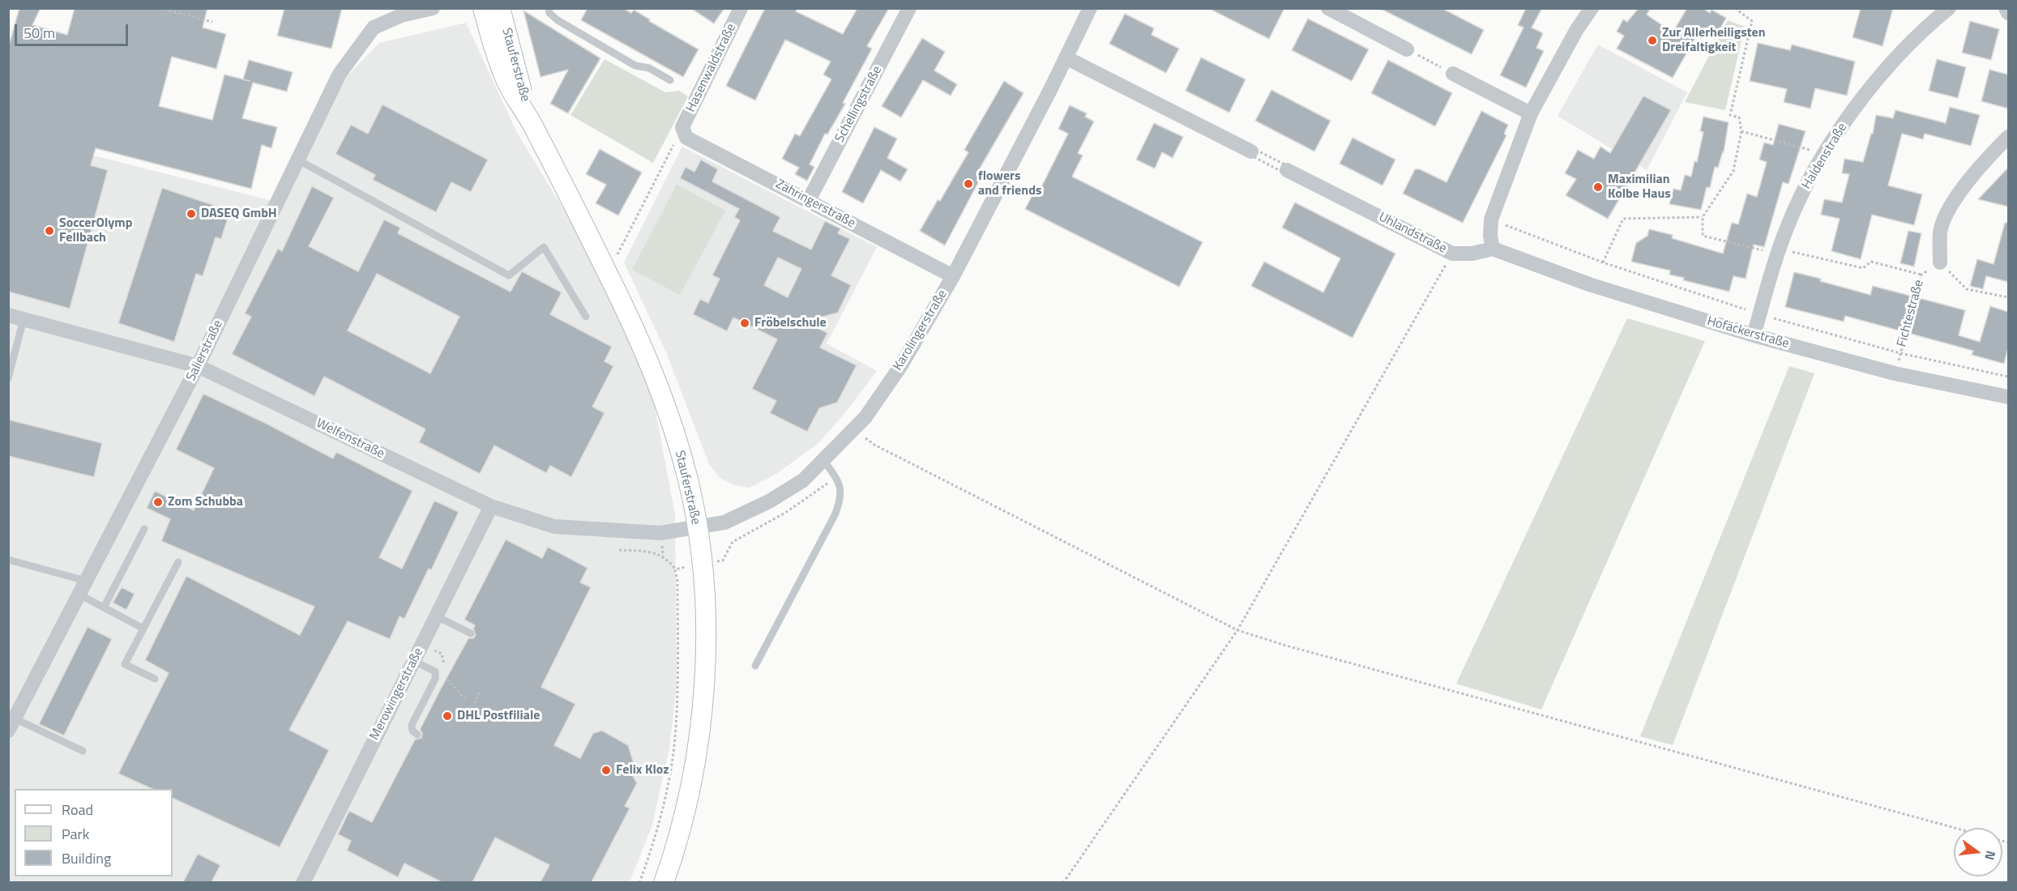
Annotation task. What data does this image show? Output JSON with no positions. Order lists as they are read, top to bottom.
{
  "streets": {
    "main road": ["Stauferstraße"],
    "street": [
      "Hasenwaldstraße",
      "Schellingstraße",
      "Haldenstraße",
      "Zähringerstraße",
      "Uhlandstraße",
      "Karolingerstraße",
      "Hofäckerstraße",
      "Salierstraße",
      "Welfenstraße",
      "Merowingerstraße"
    ],
    "path": ["Fichtestraße"]
  },
  "crossings": [
    ["Stauferstraße", "Karolingerstraße"],
    ["Stauferstraße", "Welfenstraße"],
    ["Hasenwaldstraße", "Zähringerstraße"],
    ["Schellingstraße", "Zähringerstraße"],
    ["Haldenstraße", "Hofäckerstraße"],
    ["Zähringerstraße", "Karolingerstraße"],
    ["Uhlandstraße", "Hofäckerstraße"],
    ["Fichtestraße", "Hofäckerstraße"],
    ["Karolingerstraße", "Welfenstraße"],
    ["Salierstraße", "Welfenstraße"],
    ["Welfenstraße", "Merowingerstraße"]
  ],
  "places": [
    "Zur Allerheiligsten Dreifaltigkeit",
    "flowers and friends",
    "Maximilian Kolbe Haus",
    "DASEQ GmbH",
    "SoccerOlymp Fellbach",
    "Fröbelschule",
    "Zom Schubba",
    "DHL Postfiliale",
    "Felix Kloz"
  ],
  "legend": ["Road", "Park", "Building"],
  "scale_bar": "50 m",
  "north": "right"
}
